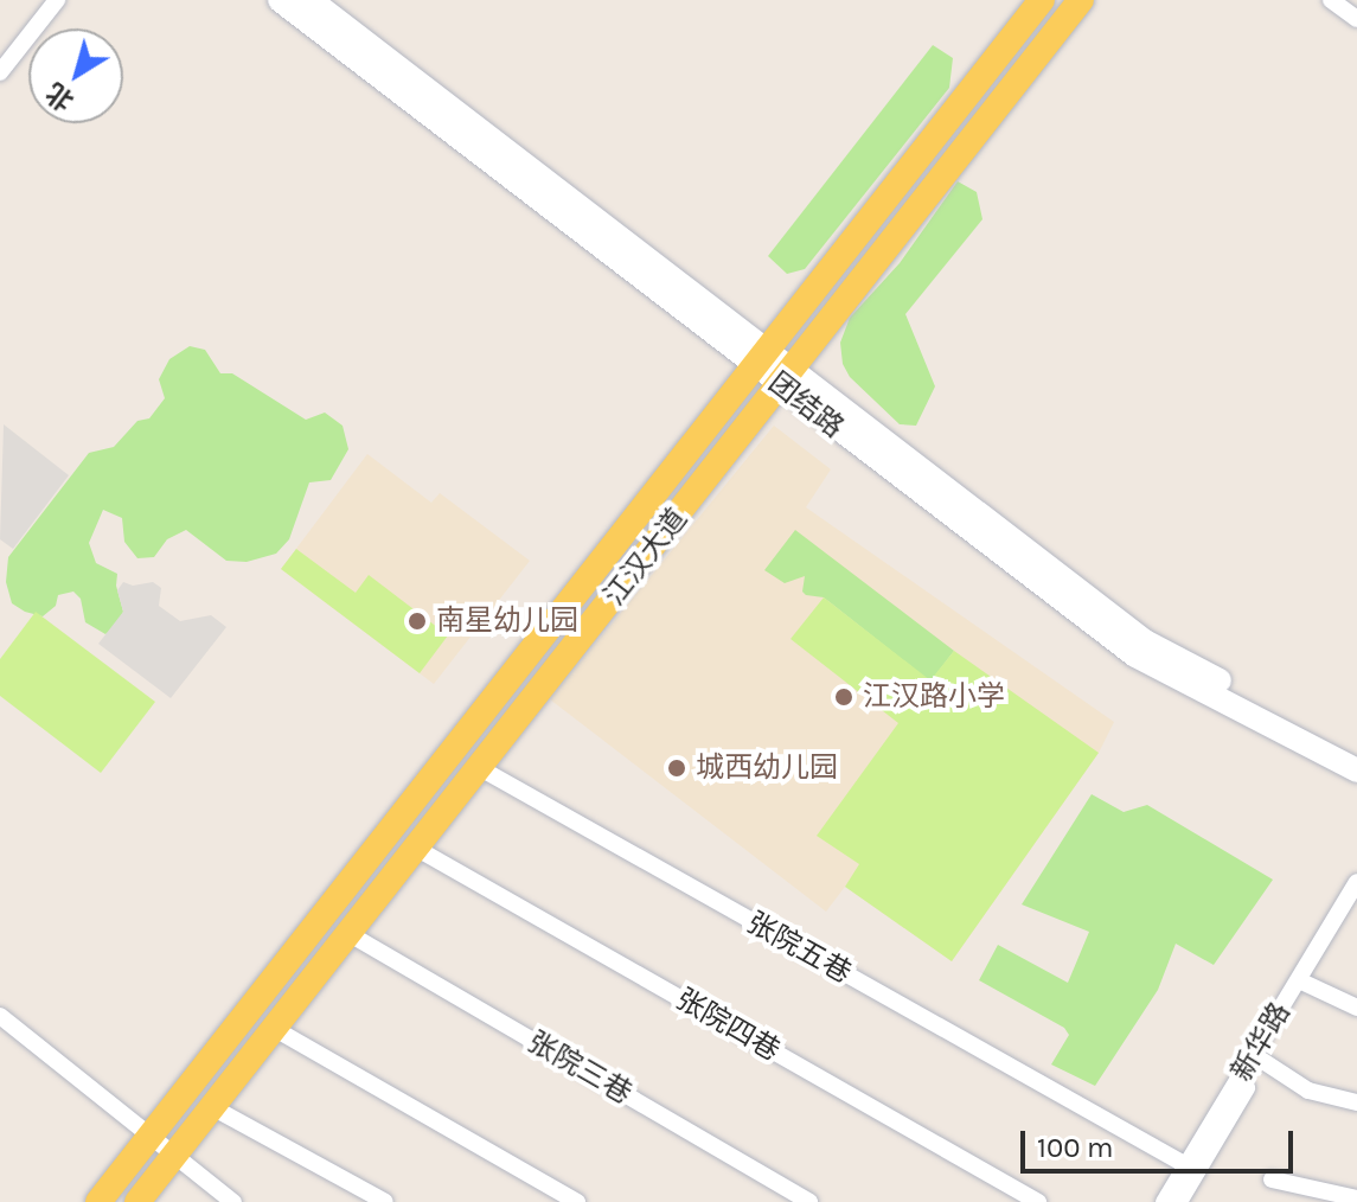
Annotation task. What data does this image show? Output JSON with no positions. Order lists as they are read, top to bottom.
{
  "streets": {
    "main road": ["团结路", "江汉大道"],
    "street": [
      "张院五巷",
      "张院四巷",
      "新华路",
      "张院三巷"
    ]
  },
  "crossings": [
    ["团结路", "江汉大道"],
    ["江汉大道", "张院五巷"],
    ["江汉大道", "张院四巷"],
    ["江汉大道", "张院三巷"],
    ["张院五巷", "新华路"]
  ],
  "places": ["南星幼儿园", "江汉路小学", "城西幼儿园"],
  "scale_bar": "100 m",
  "north": "bottom left"
}
